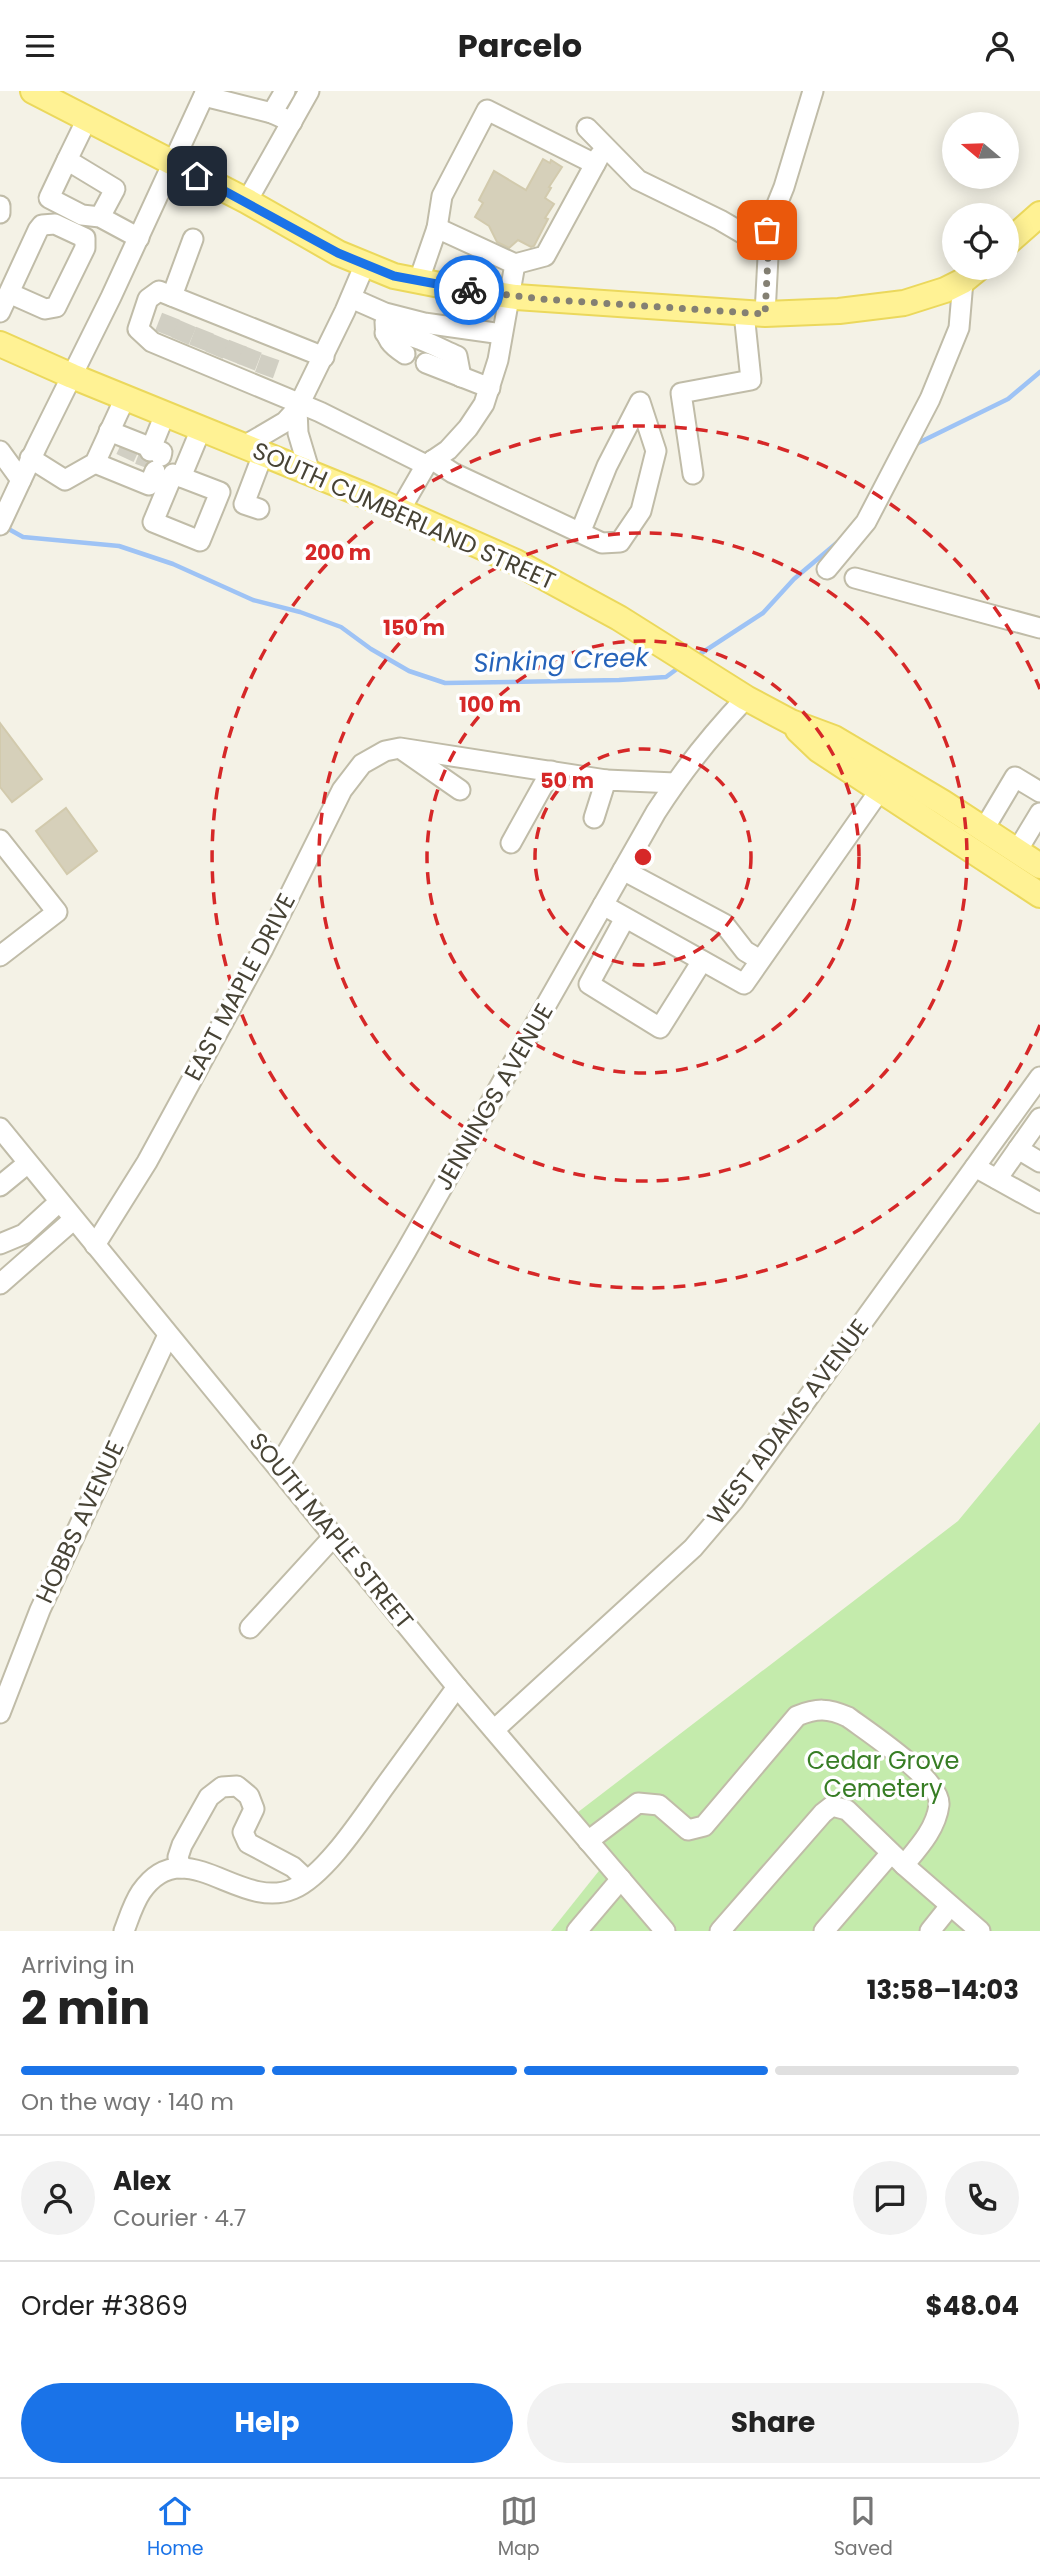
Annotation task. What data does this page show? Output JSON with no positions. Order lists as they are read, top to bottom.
{
  "streets": {
    "main road": ["SOUTH CUMBERLAND STREET"],
    "street": [
      "EAST MAPLE DRIVE",
      "JENNINGS AVENUE",
      "WEST ADAMS AVENUE",
      "HOBBS AVENUE",
      "SOUTH MAPLE STREET"
    ]
  },
  "crossings": [
    ["SOUTH CUMBERLAND STREET", "JENNINGS AVENUE"],
    ["EAST MAPLE DRIVE", "SOUTH MAPLE STREET"],
    ["JENNINGS AVENUE", "SOUTH MAPLE STREET"],
    ["WEST ADAMS AVENUE", "SOUTH MAPLE STREET"],
    ["HOBBS AVENUE", "SOUTH MAPLE STREET"]
  ],
  "water": ["Sinking Creek"],
  "parks": ["Cedar Grove Cemetery"],
  "north": "left",
  "page": {
    "header": "Parcelo",
    "heading": ["2 min", "Arriving in", "13:58–14:03"],
    "panel": [
      "Alex",
      "Courier · 4.7",
      "Order #3869",
      "$48.04"
    ],
    "bar": "On the way · 140 m",
    "buttons": ["Help", "Share"],
    "tabs": ["Home", "Map", "Saved"]
  },
  "rings": [
    "200 m",
    "150 m",
    "100 m",
    "50 m"
  ]
}
